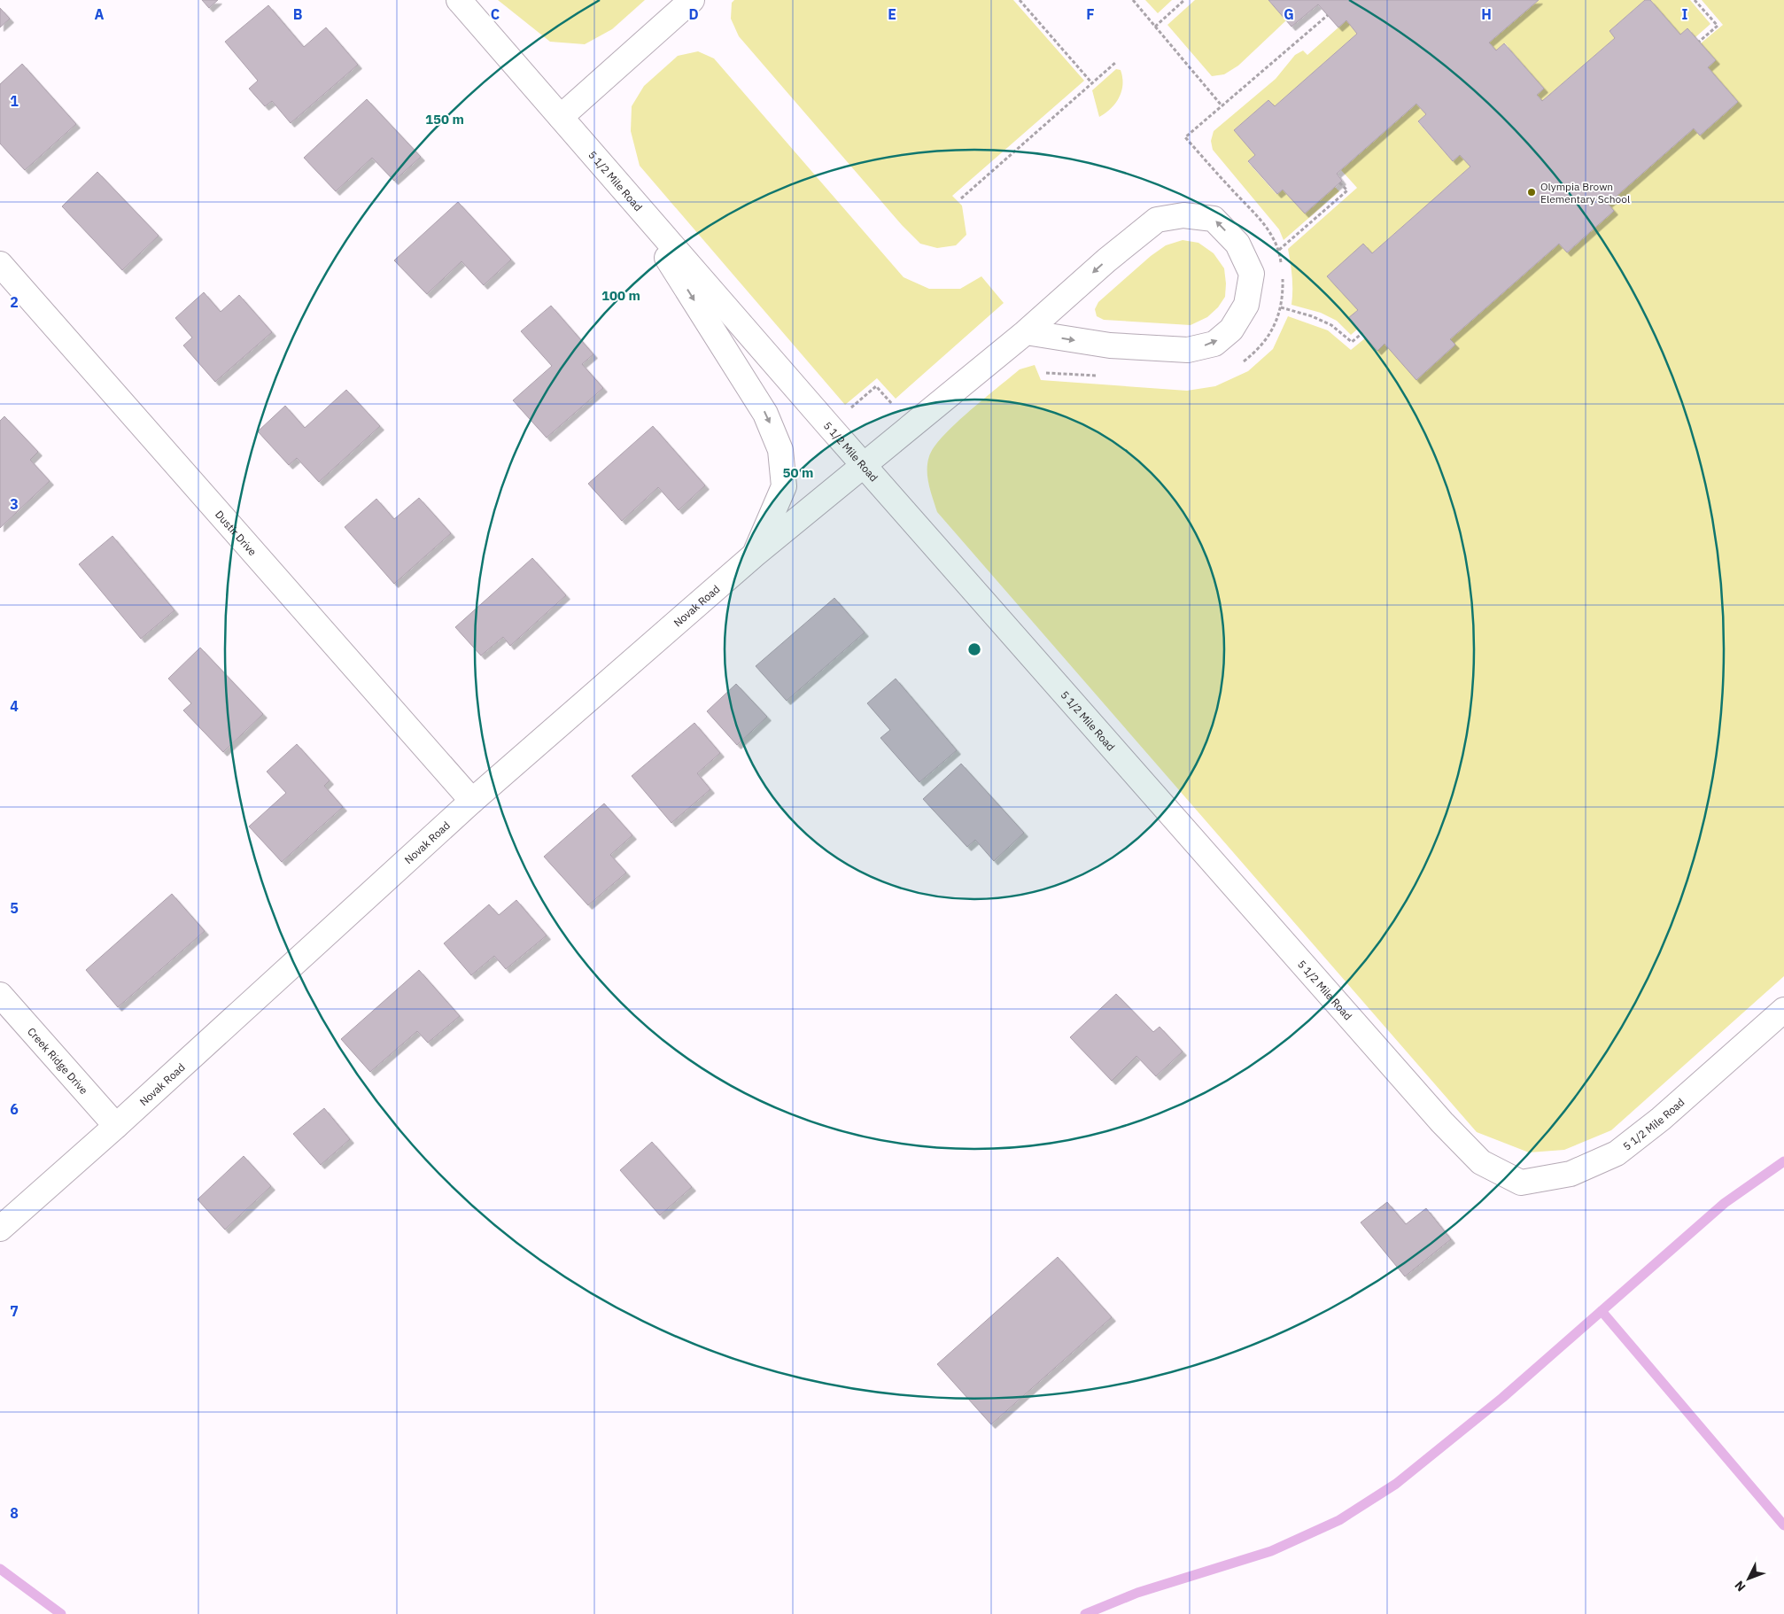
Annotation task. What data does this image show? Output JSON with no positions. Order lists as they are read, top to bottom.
{
  "streets": {
    "street": [
      "5 1/2 Mile Road",
      "Dustir Drive",
      "Novak Road",
      "Creek Ridge Drive"
    ]
  },
  "crossings": [
    ["5 1/2 Mile Road", "Novak Road"],
    ["Dustir Drive", "Novak Road"],
    ["Novak Road", "Creek Ridge Drive"]
  ],
  "places": ["Olympia Brown Elementary School"],
  "north": "bottom left",
  "grid": {
    "columns": [
      "A",
      "B",
      "C",
      "D",
      "E",
      "F",
      "G",
      "H",
      "I"
    ],
    "rows": [
      "1",
      "2",
      "3",
      "4",
      "5",
      "6",
      "7",
      "8"
    ]
  },
  "rings": ["150 m", "100 m", "50 m"]
}
